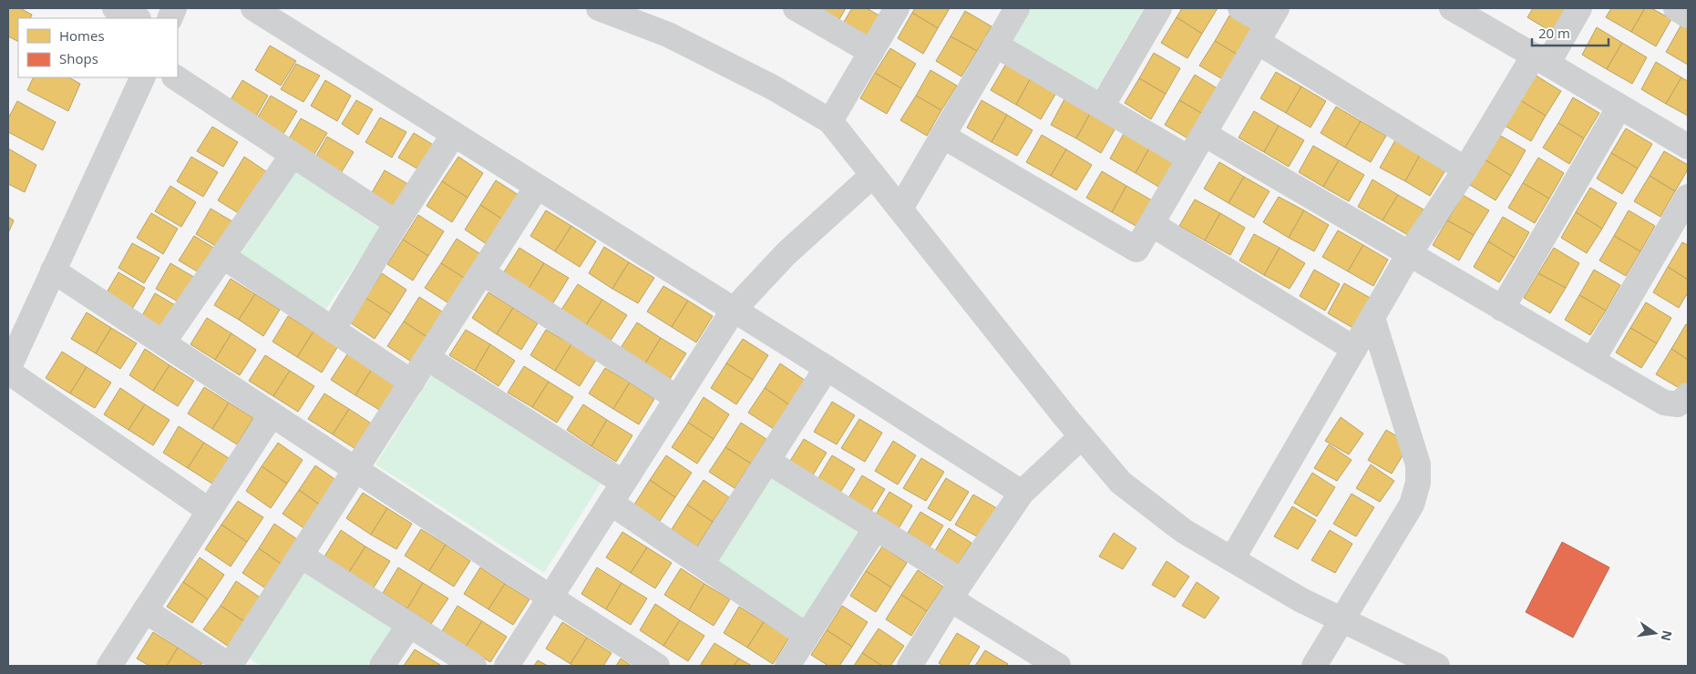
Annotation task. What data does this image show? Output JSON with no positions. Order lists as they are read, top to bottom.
{
  "legend": ["Homes", "Shops"],
  "scale_bar": "20 m",
  "north": "right"
}
